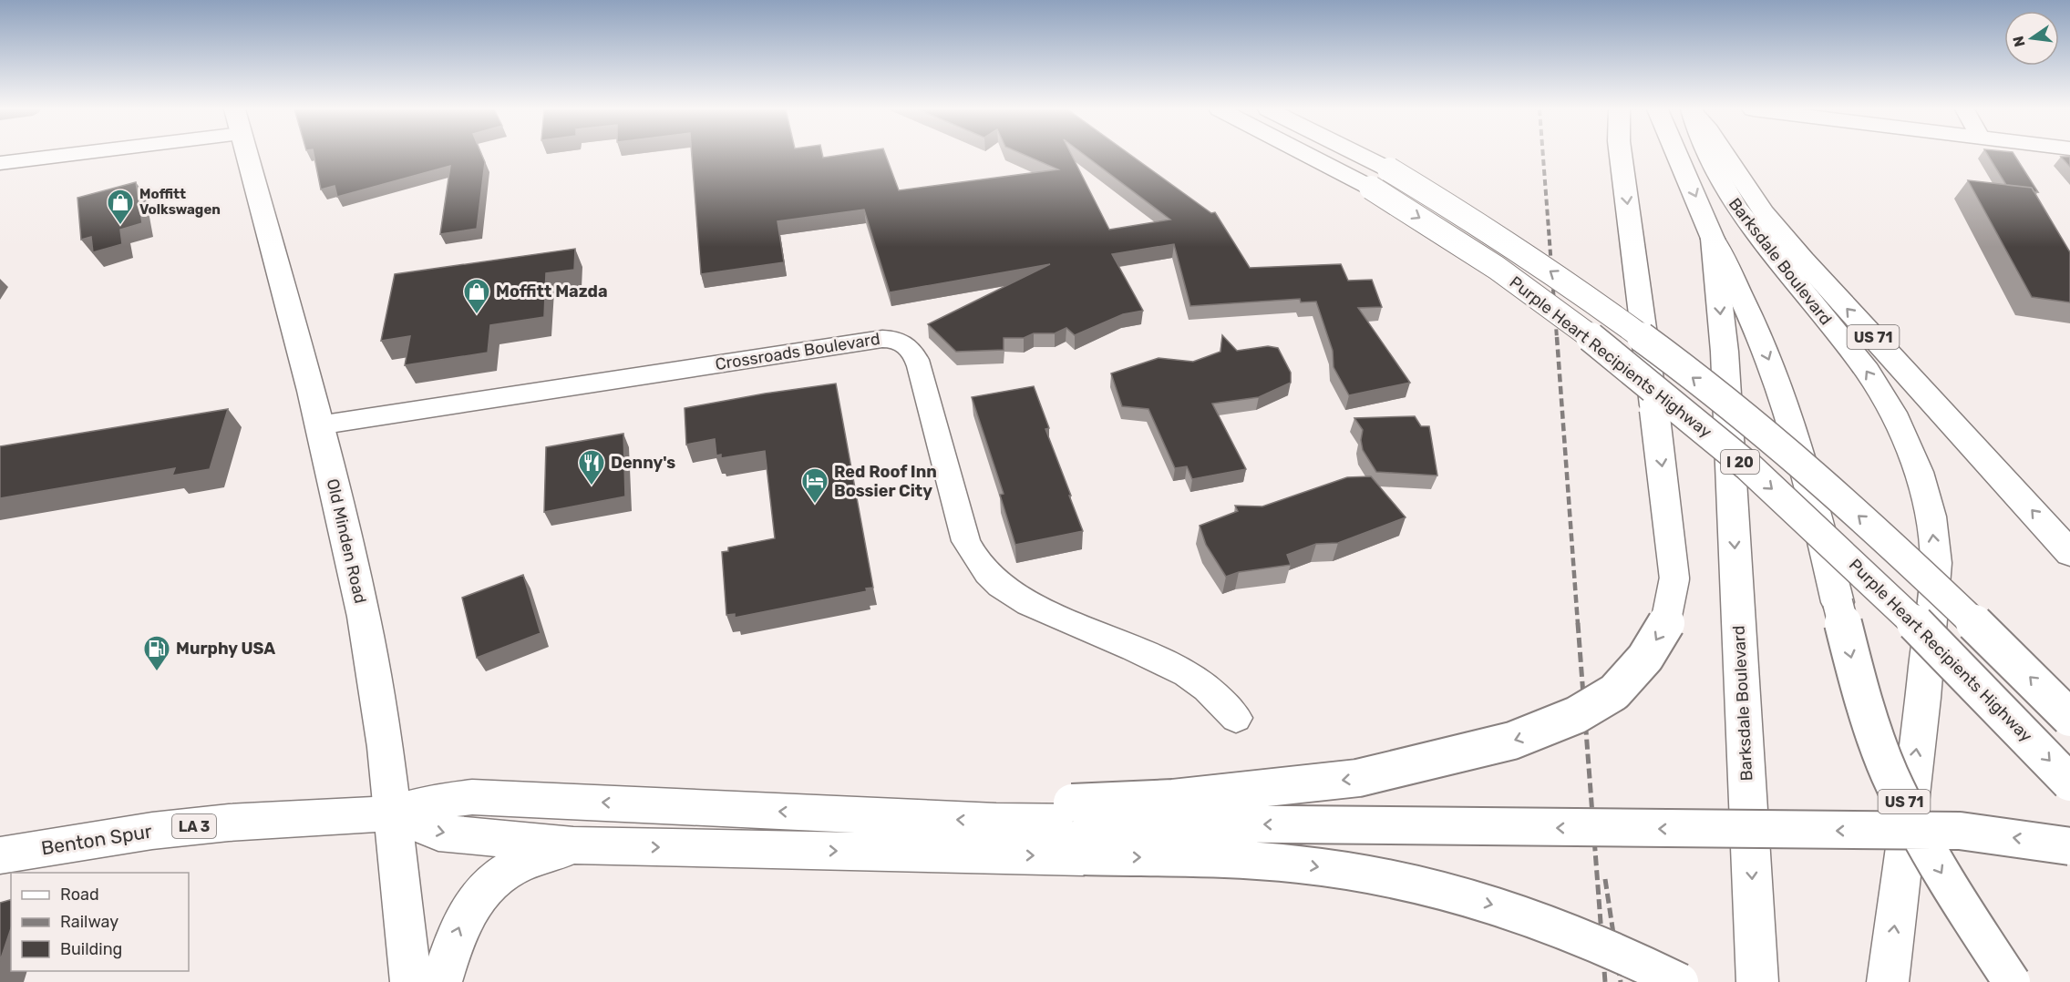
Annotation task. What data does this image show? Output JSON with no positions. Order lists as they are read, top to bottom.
{
  "streets": {
    "main road": [
      "Barksdale Boulevard",
      "US 71",
      "Purple Heart Recipients Highway",
      "I 20",
      "Old Minden Road",
      "LA 3",
      "Benton Spur"
    ],
    "street": ["Crossroads Boulevard"]
  },
  "crossings": [
    ["Barksdale Boulevard", "US 71"],
    ["Crossroads Boulevard", "Old Minden Road"],
    ["Old Minden Road", "Benton Spur"]
  ],
  "places": {
    "shop": ["Moffitt Volkswagen", "Moffitt Mazda"],
    "restaurant": ["Denny's"],
    "hotel": ["Red Roof Inn Bossier City"],
    "fuel station": ["Murphy USA"]
  },
  "legend": ["Road", "Railway", "Building"],
  "north": "left"
}
